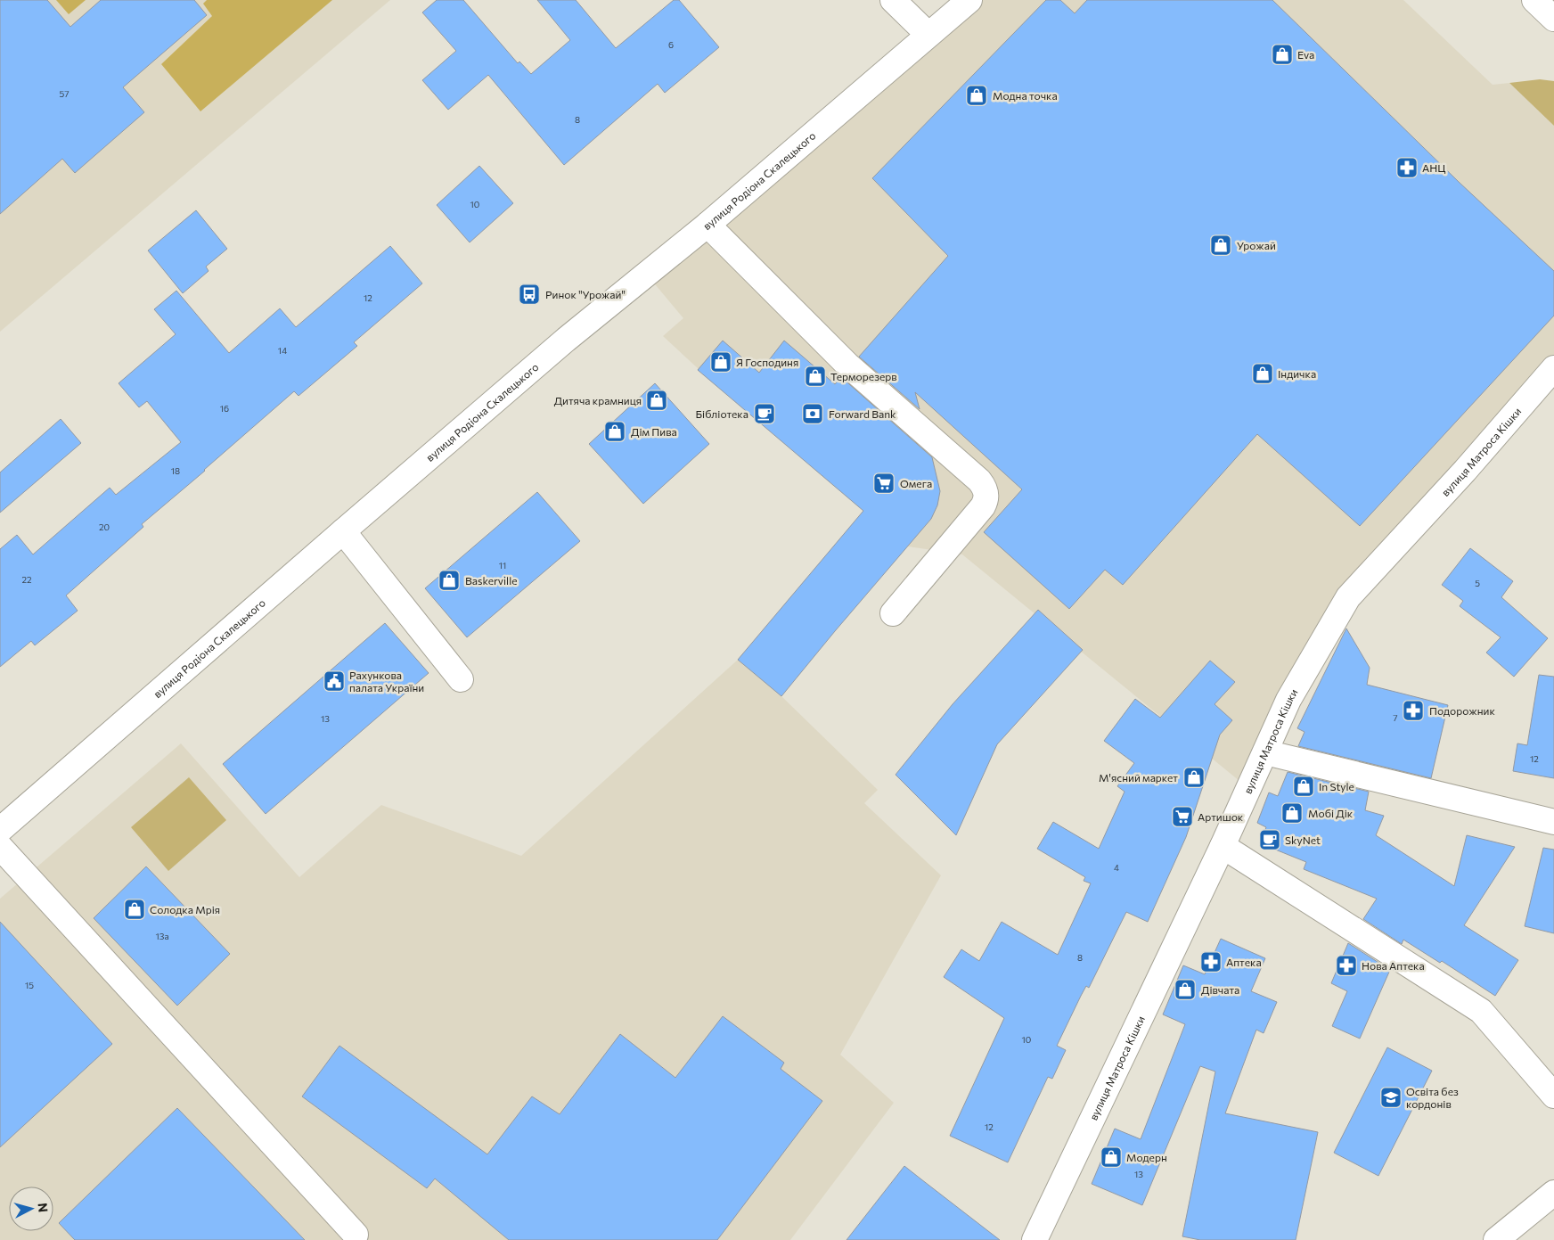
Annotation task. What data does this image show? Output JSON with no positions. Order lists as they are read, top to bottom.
{
  "streets": {
    "main road": ["вулиця Родіона Скалецького", "вулиця Матроса Кішки"]
  },
  "places": {
    "shop": [
      "Eva",
      "Модна точка",
      "Урожай",
      "Я Господиня",
      "Індичка",
      "Терморезерв",
      "Дитяча крамниця",
      "Дім Пива",
      "Baskerville",
      "М'ясний маркет",
      "In Style",
      "Мобі Дік",
      "Солодка Мрія",
      "Дівчата",
      "Модерн"
    ],
    "pharmacy": [
      "АНЦ",
      "Подорожник",
      "Аптека",
      "Нова Аптека"
    ],
    "bus stop": ["Ринок \"Урожай\""],
    "cafe": ["Бібліотека", "SkyNet"],
    "bank": ["Forward Bank"],
    "supermarket": ["Омега", "Артишок"],
    "public building": ["Рахункова палата України"],
    "school or university": ["Освіта без кордонів"]
  },
  "house_numbers": [
    "6",
    "57",
    "8",
    "10",
    "12",
    "14",
    "16",
    "18",
    "20",
    "11",
    "22",
    "5",
    "7",
    "13",
    "12",
    "4",
    "13а",
    "8",
    "15",
    "10",
    "12",
    "13"
  ],
  "north": "right"
}
